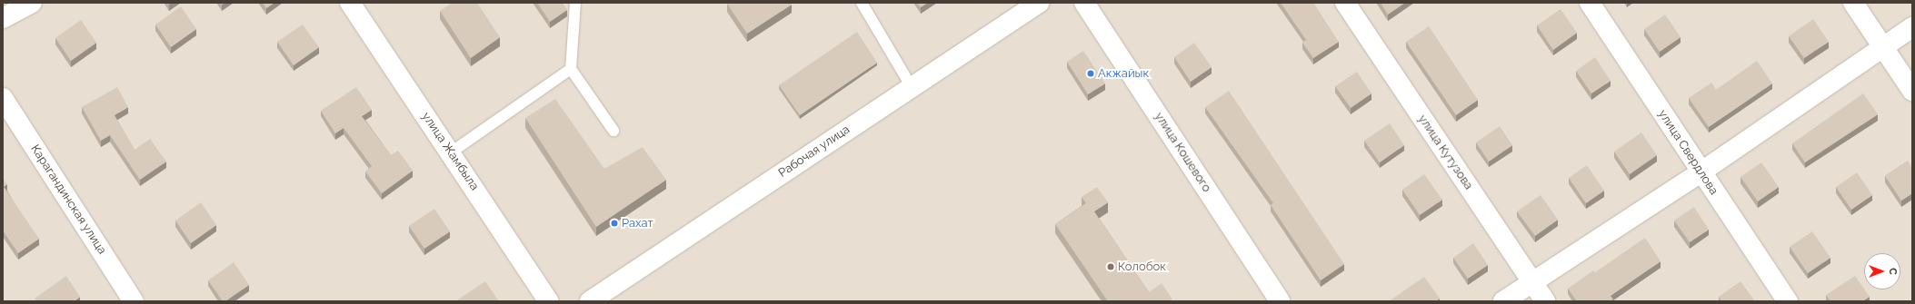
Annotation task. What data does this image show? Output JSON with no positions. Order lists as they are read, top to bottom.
{
  "streets": {
    "street": [
      "улица Жамбыла",
      "Рабочая улица",
      "улица Кошевого",
      "улица Кутузова",
      "улица Свердлова",
      "Карагандинская улица"
    ]
  },
  "places": ["Акжайык", "Рахат", "Колобок"],
  "north": "right"
}
